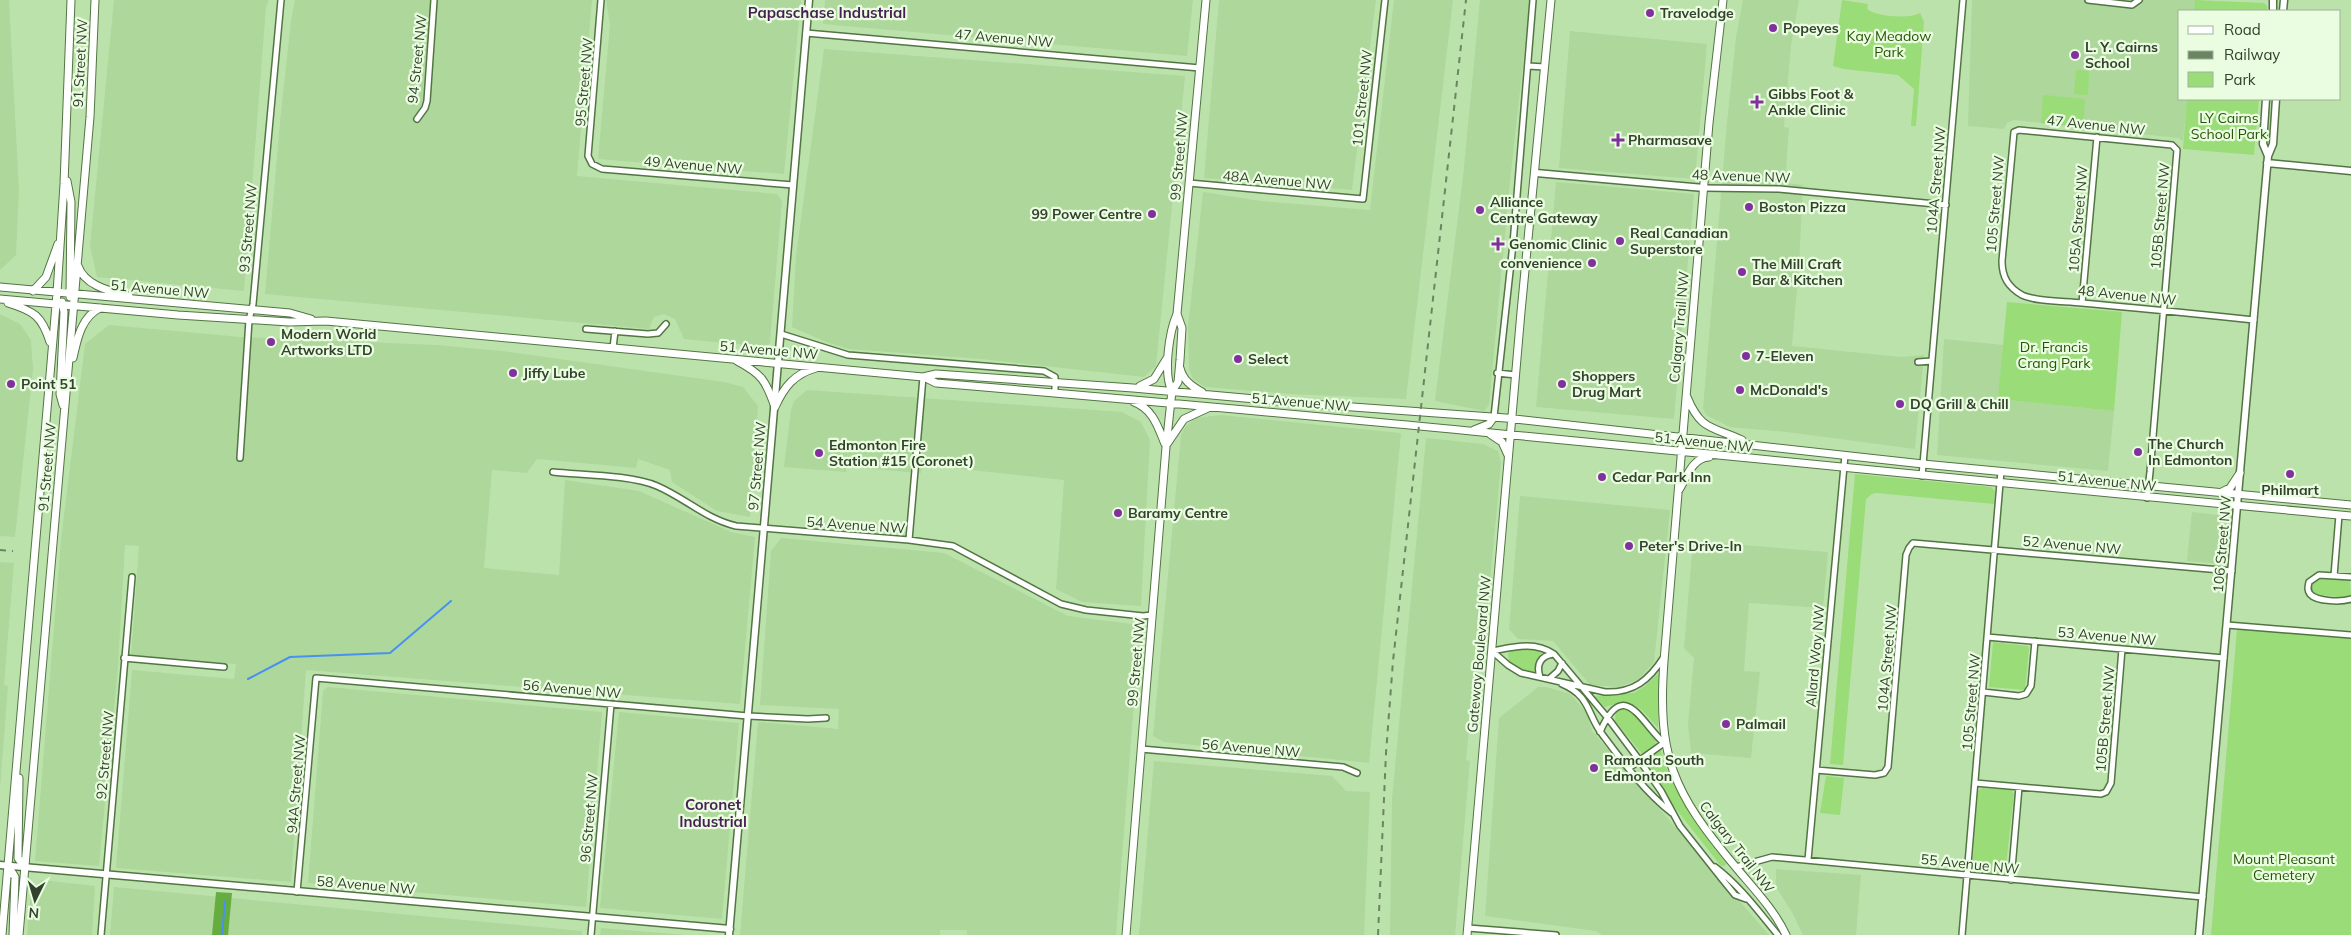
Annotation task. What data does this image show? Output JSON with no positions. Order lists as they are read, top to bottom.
{
  "streets": {
    "main road": [
      "91 Street NW",
      "99 Street NW",
      "51 Avenue NW",
      "Calgary Trail NW",
      "Gateway Boulevard NW"
    ],
    "street": [
      "47 Avenue NW",
      "94 Street NW",
      "95 Street NW",
      "101 Street NW",
      "49 Avenue NW",
      "48 Avenue NW",
      "48A Avenue NW",
      "104A Street NW",
      "105 Street NW",
      "105B Street NW",
      "105A Street NW",
      "93 Street NW",
      "97 Street NW",
      "54 Avenue NW",
      "106 Street NW",
      "52 Avenue NW",
      "53 Avenue NW",
      "Allard Way NW",
      "56 Avenue NW",
      "92 Street NW",
      "94A Street NW",
      "96 Street NW",
      "55 Avenue NW",
      "58 Avenue NW"
    ]
  },
  "crossings": [
    ["47 Avenue NW", "99 Street NW"],
    ["47 Avenue NW", "105 Street NW"],
    ["47 Avenue NW", "105B Street NW"],
    ["47 Avenue NW", "105A Street NW"],
    ["47 Avenue NW", "97 Street NW"],
    ["91 Street NW", "51 Avenue NW"],
    ["91 Street NW", "58 Avenue NW"],
    ["95 Street NW", "49 Avenue NW"],
    ["101 Street NW", "48A Avenue NW"],
    ["99 Street NW", "48A Avenue NW"],
    ["99 Street NW", "51 Avenue NW"],
    ["99 Street NW", "54 Avenue NW"],
    ["99 Street NW", "56 Avenue NW"],
    ["49 Avenue NW", "97 Street NW"],
    ["48 Avenue NW", "104A Street NW"],
    ["48 Avenue NW", "105 Street NW"],
    ["48 Avenue NW", "105B Street NW"],
    ["48 Avenue NW", "105A Street NW"],
    ["48 Avenue NW", "Calgary Trail NW"],
    ["48 Avenue NW", "106 Street NW"],
    ["48 Avenue NW", "Gateway Boulevard NW"],
    ["104A Street NW", "51 Avenue NW"],
    ["104A Street NW", "52 Avenue NW"],
    ["104A Street NW", "Allard Way NW"],
    ["105 Street NW", "51 Avenue NW"],
    ["105 Street NW", "52 Avenue NW"],
    ["105 Street NW", "53 Avenue NW"],
    ["105 Street NW", "55 Avenue NW"],
    ["105B Street NW", "51 Avenue NW"],
    ["105B Street NW", "53 Avenue NW"],
    ["93 Street NW", "51 Avenue NW"],
    ["51 Avenue NW", "Calgary Trail NW"],
    ["51 Avenue NW", "97 Street NW"],
    ["51 Avenue NW", "106 Street NW"],
    ["51 Avenue NW", "Gateway Boulevard NW"],
    ["51 Avenue NW", "Allard Way NW"],
    ["Calgary Trail NW", "Gateway Boulevard NW"],
    ["Calgary Trail NW", "55 Avenue NW"],
    ["97 Street NW", "54 Avenue NW"],
    ["97 Street NW", "56 Avenue NW"],
    ["97 Street NW", "58 Avenue NW"],
    ["106 Street NW", "52 Avenue NW"],
    ["106 Street NW", "53 Avenue NW"],
    ["106 Street NW", "55 Avenue NW"],
    ["Allard Way NW", "55 Avenue NW"],
    ["56 Avenue NW", "94A Street NW"],
    ["56 Avenue NW", "96 Street NW"],
    ["92 Street NW", "58 Avenue NW"],
    ["94A Street NW", "58 Avenue NW"],
    ["96 Street NW", "58 Avenue NW"]
  ],
  "districts": ["Papaschase Industrial", "Coronet Industrial"],
  "parks": [
    "Kay Meadow Park",
    "LY Cairns School Park",
    "Dr. Francis Crang Park",
    "Mount Pleasant Cemetery"
  ],
  "places": {
    "other": [
      "Travelodge",
      "Popeyes",
      "L. Y. Cairns School",
      "Boston Pizza",
      "Alliance Centre Gateway",
      "99 Power Centre",
      "Real Canadian Superstore",
      "convenience",
      "The Mill Craft Bar & Kitchen",
      "Modern World Artworks LTD",
      "7-Eleven",
      "Select",
      "Jiffy Lube",
      "Point 51",
      "Shoppers Drug Mart",
      "McDonald's",
      "DQ Grill & Chill",
      "The Church In Edmonton",
      "Edmonton Fire Station #15 (Coronet)",
      "Philmart",
      "Cedar Park Inn",
      "Baramy Centre",
      "Peter's Drive-In",
      "Palmail",
      "Ramada South Edmonton"
    ],
    "health": ["Gibbs Foot & Ankle Clinic", "Pharmasave", "Genomic Clinic"]
  },
  "legend": ["Road", "Railway", "Park"],
  "north": "bottom"
}
